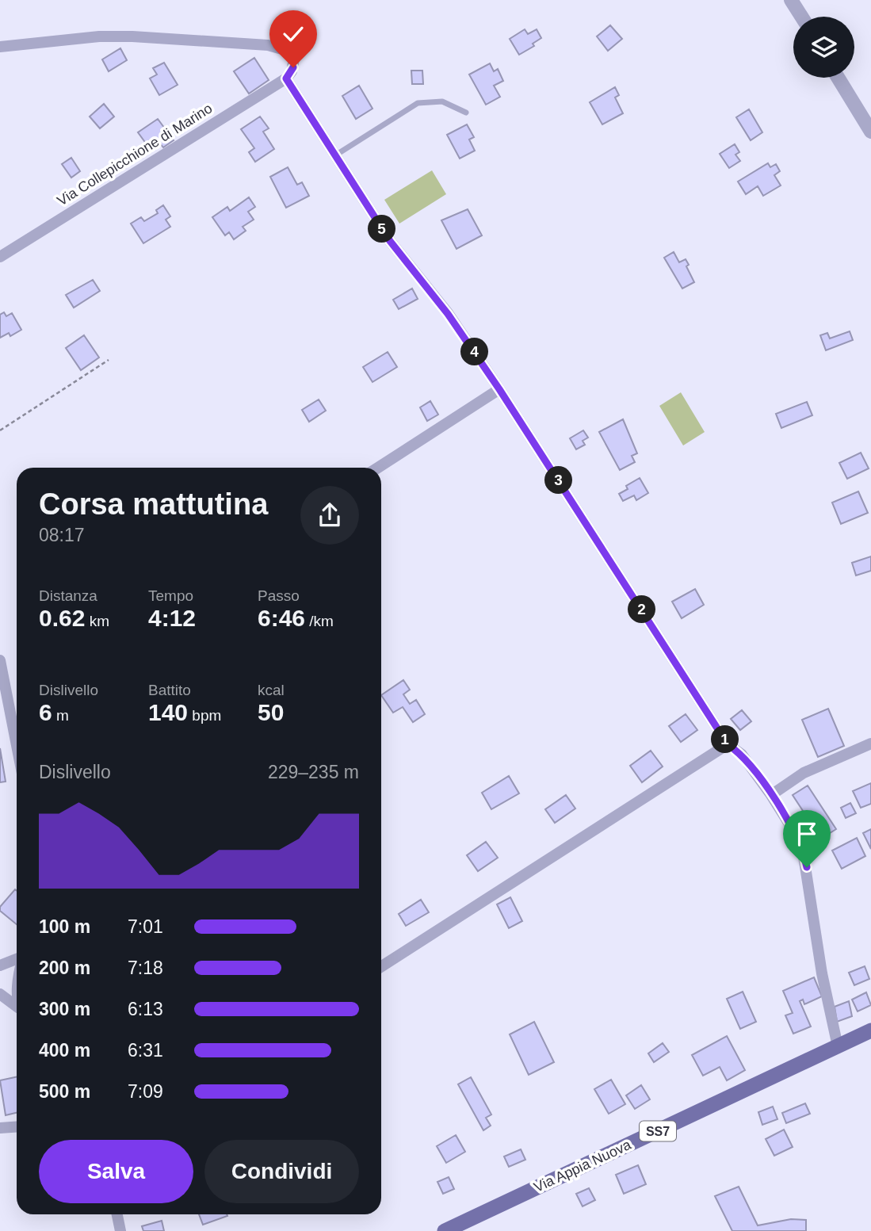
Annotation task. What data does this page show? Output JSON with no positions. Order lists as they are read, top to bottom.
{
  "streets": {
    "main road": ["SS7", "Via Appia Nuova"],
    "street": ["Via Collepicchione di Marino"]
  },
  "page": {
    "pins": [
      "5",
      "4",
      "3",
      "2",
      "1"
    ],
    "heading": ["Corsa mattutina", "08:17"],
    "stats": [
      ["Distanza", "0.62 km"],
      ["Tempo", "4:12"],
      ["Passo", "6:46 /km"],
      ["Dislivello", "6 m"],
      ["Battito", "140 bpm"],
      ["kcal", "50"]
    ],
    "chart": ["Dislivello", "229–235 m"],
    "list": [
      {
        "name": "100 m",
        "note": "7:01"
      },
      {
        "name": "200 m",
        "note": "7:18"
      },
      {
        "name": "300 m",
        "note": "6:13"
      },
      {
        "name": "400 m",
        "note": "6:31"
      },
      {
        "name": "500 m",
        "note": "7:09"
      }
    ],
    "buttons": ["Salva", "Condividi"]
  }
}
